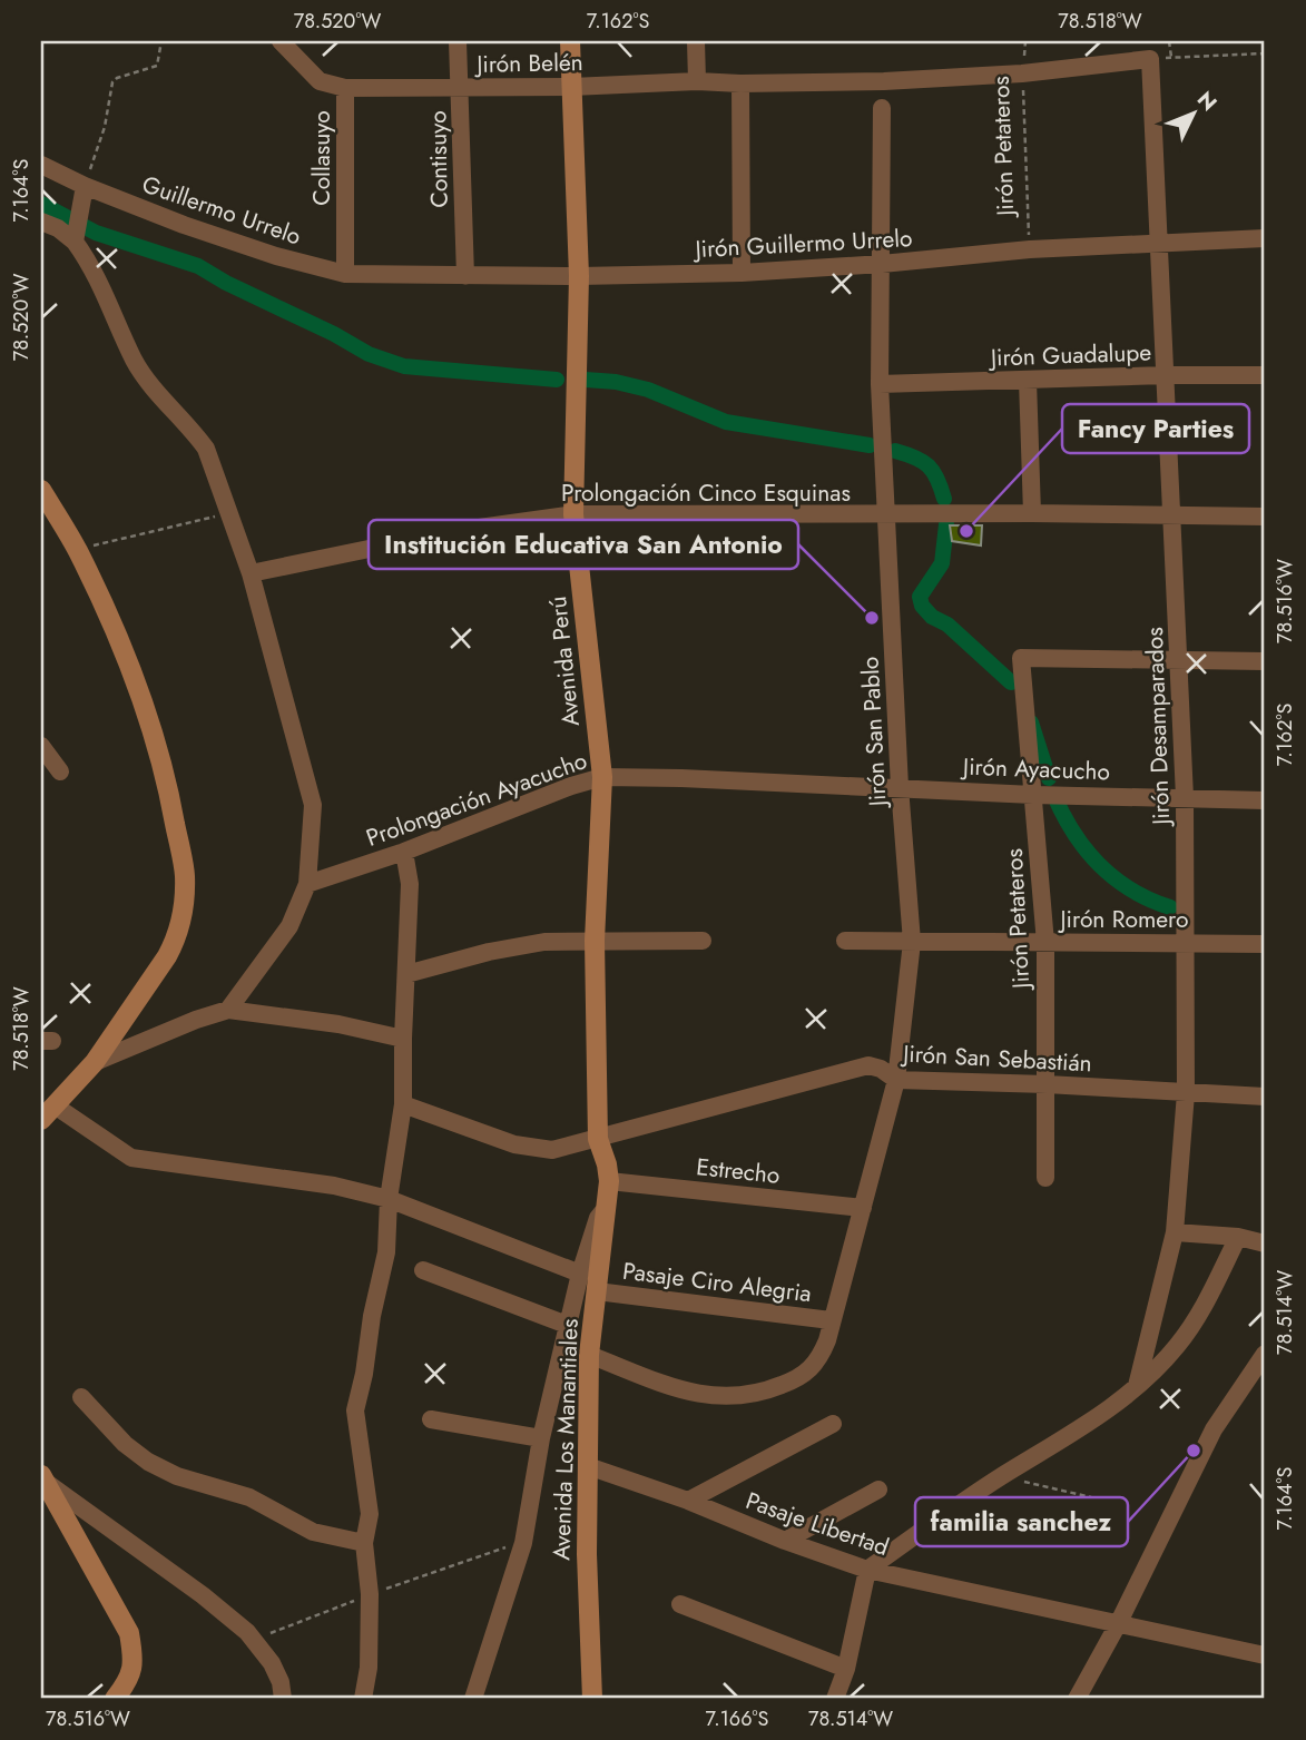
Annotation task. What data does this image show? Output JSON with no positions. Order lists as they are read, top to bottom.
{
  "streets": {
    "street": [
      "Jirón Belén",
      "Jirón Petateros",
      "Collasuyo",
      "Contisuyo",
      "Guillermo Urrelo",
      "Jirón Guillermo Urrelo",
      "Jirón Guadalupe",
      "Prolongación Cinco Esquinas",
      "Avenida Perú",
      "Jirón Desamparados",
      "Jirón San Pablo",
      "Jirón Ayacucho",
      "Prolongación Ayacucho",
      "Jirón Romero",
      "Jirón San Sebastián",
      "Estrecho",
      "Pasaje Ciro Alegria",
      "Avenida Los Manantiales",
      "Pasaje Libertad"
    ]
  },
  "crossings": [
    ["Jirón Belén", "Jirón Petateros"],
    ["Jirón Belén", "Collasuyo"],
    ["Jirón Belén", "Contisuyo"],
    ["Jirón Belén", "Avenida Perú"],
    ["Jirón Belén", "Jirón Desamparados"],
    ["Jirón Petateros", "Jirón Guillermo Urrelo"],
    ["Jirón Petateros", "Jirón Desamparados"],
    ["Jirón Petateros", "Jirón Ayacucho"],
    ["Jirón Petateros", "Jirón Romero"],
    ["Jirón Petateros", "Jirón San Sebastián"],
    ["Collasuyo", "Guillermo Urrelo"],
    ["Collasuyo", "Jirón Guillermo Urrelo"],
    ["Contisuyo", "Jirón Guillermo Urrelo"],
    ["Guillermo Urrelo", "Jirón Guillermo Urrelo"],
    ["Jirón Guillermo Urrelo", "Avenida Perú"],
    ["Jirón Guillermo Urrelo", "Jirón Desamparados"],
    ["Jirón Guillermo Urrelo", "Jirón San Pablo"],
    ["Jirón Guadalupe", "Jirón Desamparados"],
    ["Jirón Guadalupe", "Jirón San Pablo"],
    ["Prolongación Cinco Esquinas", "Avenida Perú"],
    ["Prolongación Cinco Esquinas", "Jirón Desamparados"],
    ["Prolongación Cinco Esquinas", "Jirón San Pablo"],
    ["Avenida Perú", "Prolongación Ayacucho"],
    ["Avenida Perú", "Jirón San Sebastián"],
    ["Avenida Perú", "Estrecho"],
    ["Avenida Perú", "Avenida Los Manantiales"],
    ["Jirón Desamparados", "Jirón Ayacucho"],
    ["Jirón Desamparados", "Jirón Romero"],
    ["Jirón Desamparados", "Jirón San Sebastián"],
    ["Jirón San Pablo", "Jirón Ayacucho"],
    ["Jirón San Pablo", "Prolongación Ayacucho"],
    ["Jirón San Pablo", "Jirón Romero"],
    ["Jirón San Pablo", "Jirón San Sebastián"],
    ["Jirón San Pablo", "Estrecho"],
    ["Jirón San Pablo", "Pasaje Ciro Alegria"],
    ["Jirón San Pablo", "Avenida Los Manantiales"],
    ["Jirón Ayacucho", "Prolongación Ayacucho"],
    ["Estrecho", "Avenida Los Manantiales"],
    ["Pasaje Ciro Alegria", "Avenida Los Manantiales"],
    ["Avenida Los Manantiales", "Pasaje Libertad"]
  ],
  "places": ["Fancy Parties", "Institución Educativa San Antonio", "familia sanchez"],
  "north": "top right",
  "coordinates": [
    "78.520°W",
    "7.162°S",
    "78.518°W",
    "7.164°S",
    "78.516°W",
    "78.514°W",
    "7.166°S"
  ]
}
